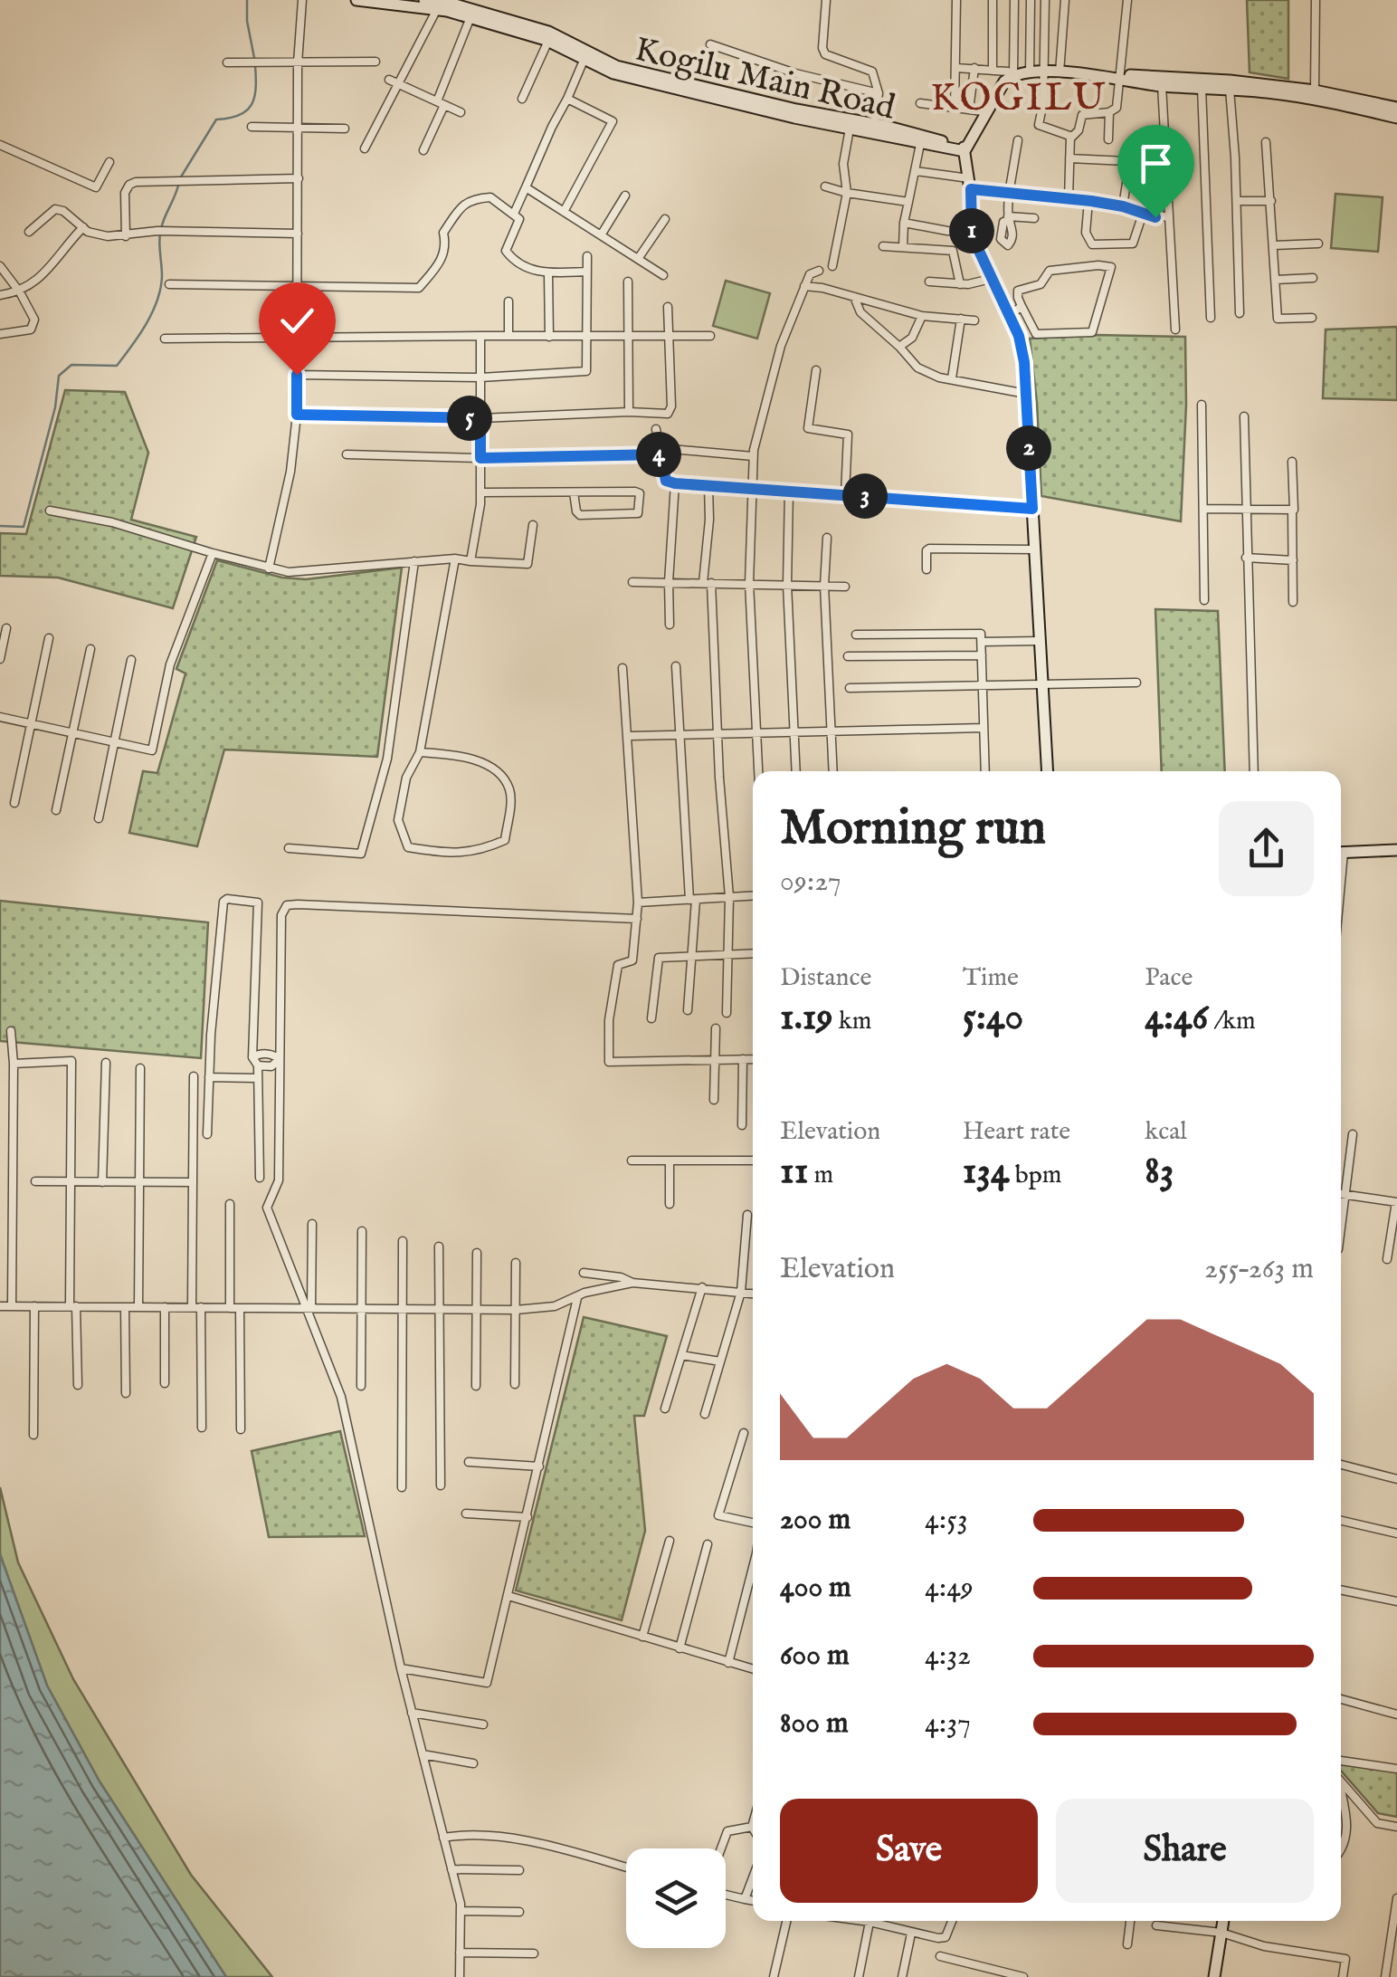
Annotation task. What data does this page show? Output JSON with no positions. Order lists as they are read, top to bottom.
{
  "streets": {
    "main road": ["Kogilu Main Road"]
  },
  "districts": ["KOGILU"],
  "page": {
    "pins": [
      "1",
      "5",
      "2",
      "4",
      "3"
    ],
    "heading": ["Morning run", "09:27"],
    "stats": [
      ["Distance", "1.19 km"],
      ["Time", "5:40"],
      ["Pace", "4:46 /km"],
      ["Elevation", "11 m"],
      ["Heart rate", "134 bpm"],
      ["kcal", "83"]
    ],
    "chart": ["Elevation", "255–263 m"],
    "list": [
      {
        "name": "200 m",
        "note": "4:53"
      },
      {
        "name": "400 m",
        "note": "4:49"
      },
      {
        "name": "600 m",
        "note": "4:32"
      },
      {
        "name": "800 m",
        "note": "4:37"
      }
    ],
    "buttons": ["Save", "Share"]
  }
}
